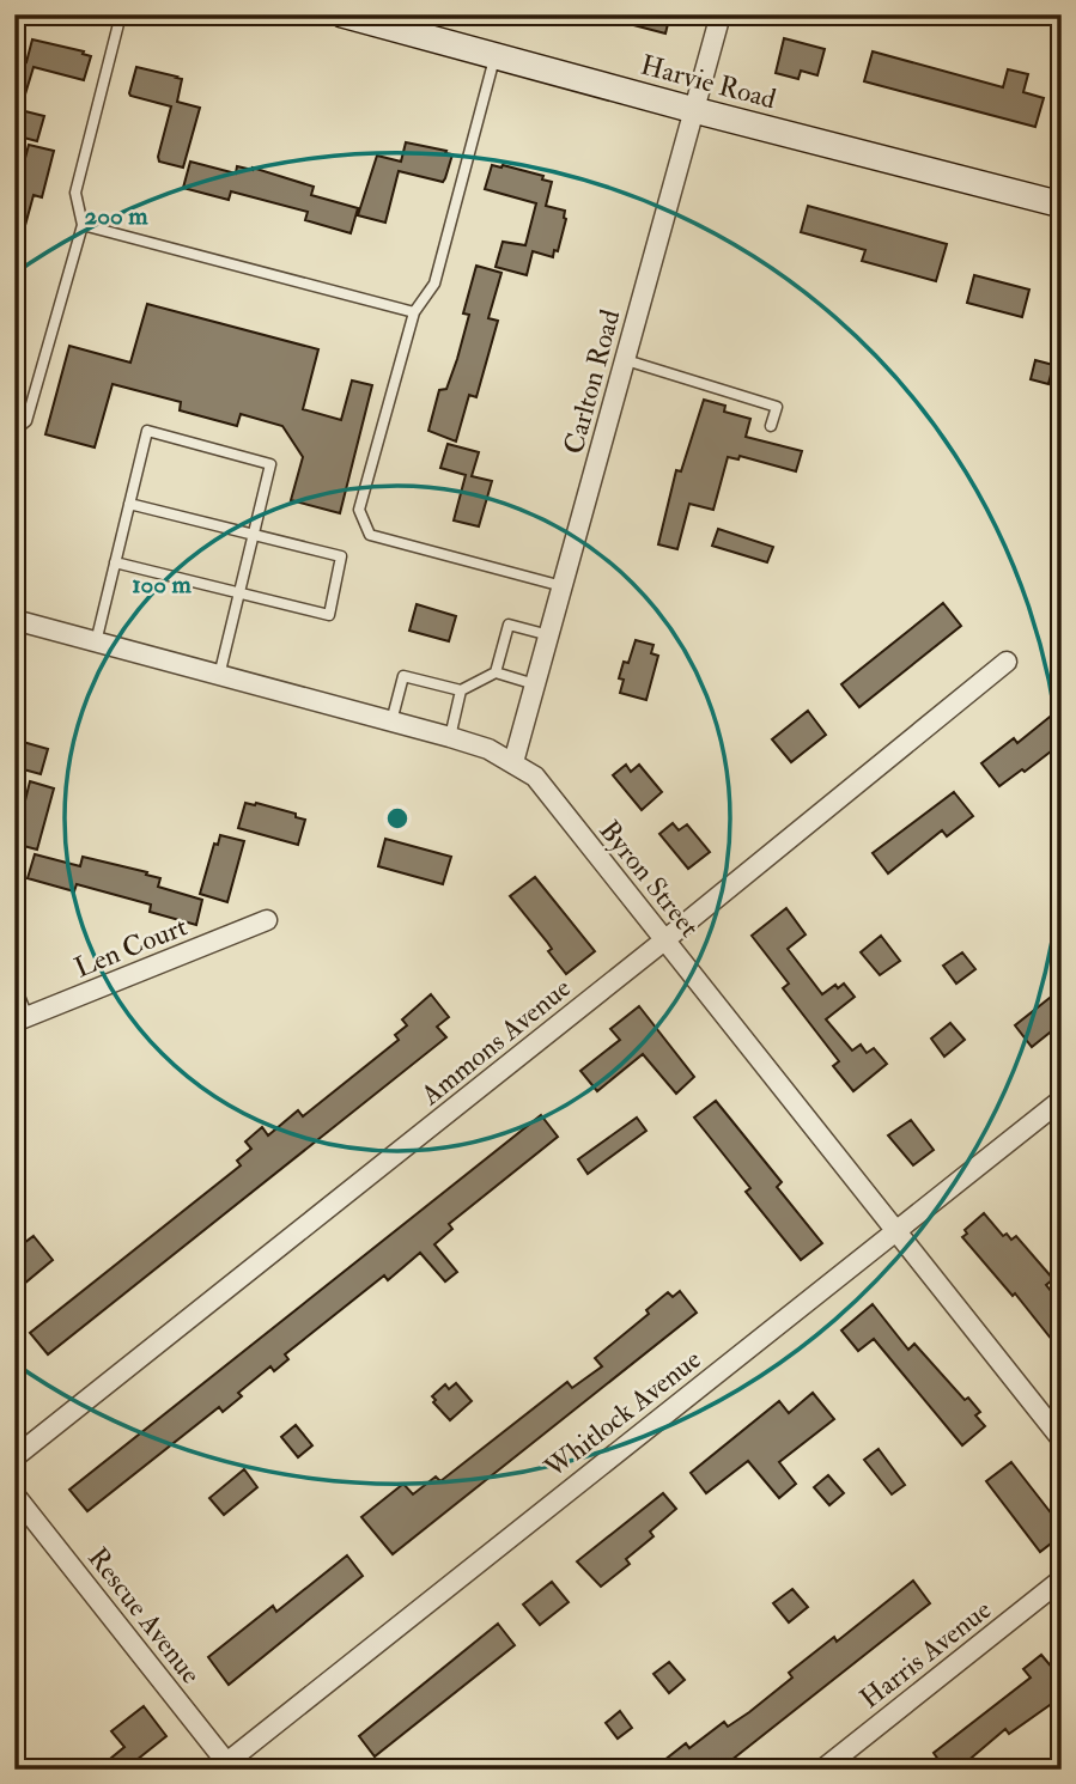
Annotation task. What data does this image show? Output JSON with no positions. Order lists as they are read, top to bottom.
{
  "streets": {
    "street": [
      "Harvie Road",
      "Carlton Road",
      "Byron Street",
      "Len Court",
      "Ammons Avenue",
      "Whitlock Avenue",
      "Rescue Avenue",
      "Harris Avenue"
    ]
  },
  "crossings": [
    ["Harvie Road", "Carlton Road"],
    ["Carlton Road", "Byron Street"],
    ["Byron Street", "Ammons Avenue"],
    ["Byron Street", "Whitlock Avenue"],
    ["Whitlock Avenue", "Rescue Avenue"]
  ],
  "rings": ["200 m", "100 m"]
}
